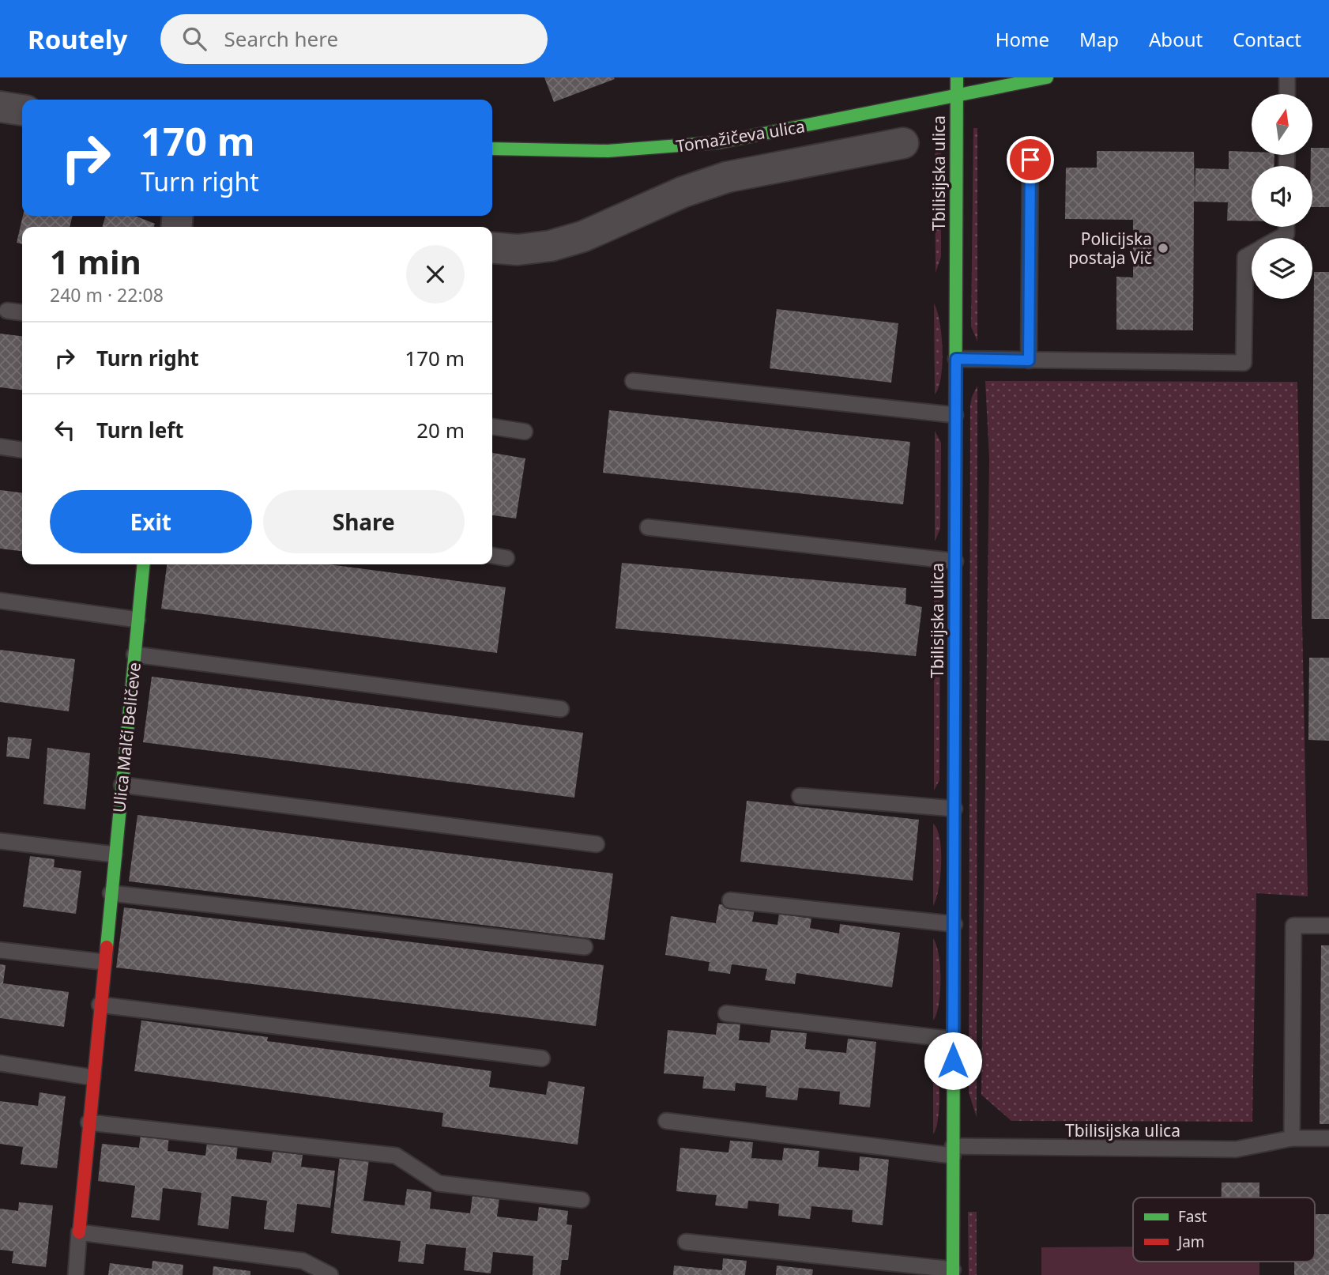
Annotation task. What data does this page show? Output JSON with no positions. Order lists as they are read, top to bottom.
{
  "streets": {
    "street": ["Tomažičeva ulica", "Tbilisijska ulica", "Ulica Malči Beličeve"]
  },
  "crossings": [
    ["Tomažičeva ulica", "Tbilisijska ulica"]
  ],
  "places": ["Policijska postaja Vič"],
  "legend": ["Fast", "Jam"],
  "north": "top",
  "page": {
    "header": "Routely",
    "search": "Search here",
    "nav": [
      "Home",
      "Map",
      "About",
      "Contact"
    ],
    "turn": ["170 m", "Turn right"],
    "heading": ["1 min", "240 m · 22:08"],
    "list": [
      {
        "name": "Turn right",
        "value": "170 m"
      },
      {
        "name": "Turn left",
        "value": "20 m"
      }
    ],
    "buttons": ["Exit", "Share"]
  }
}
